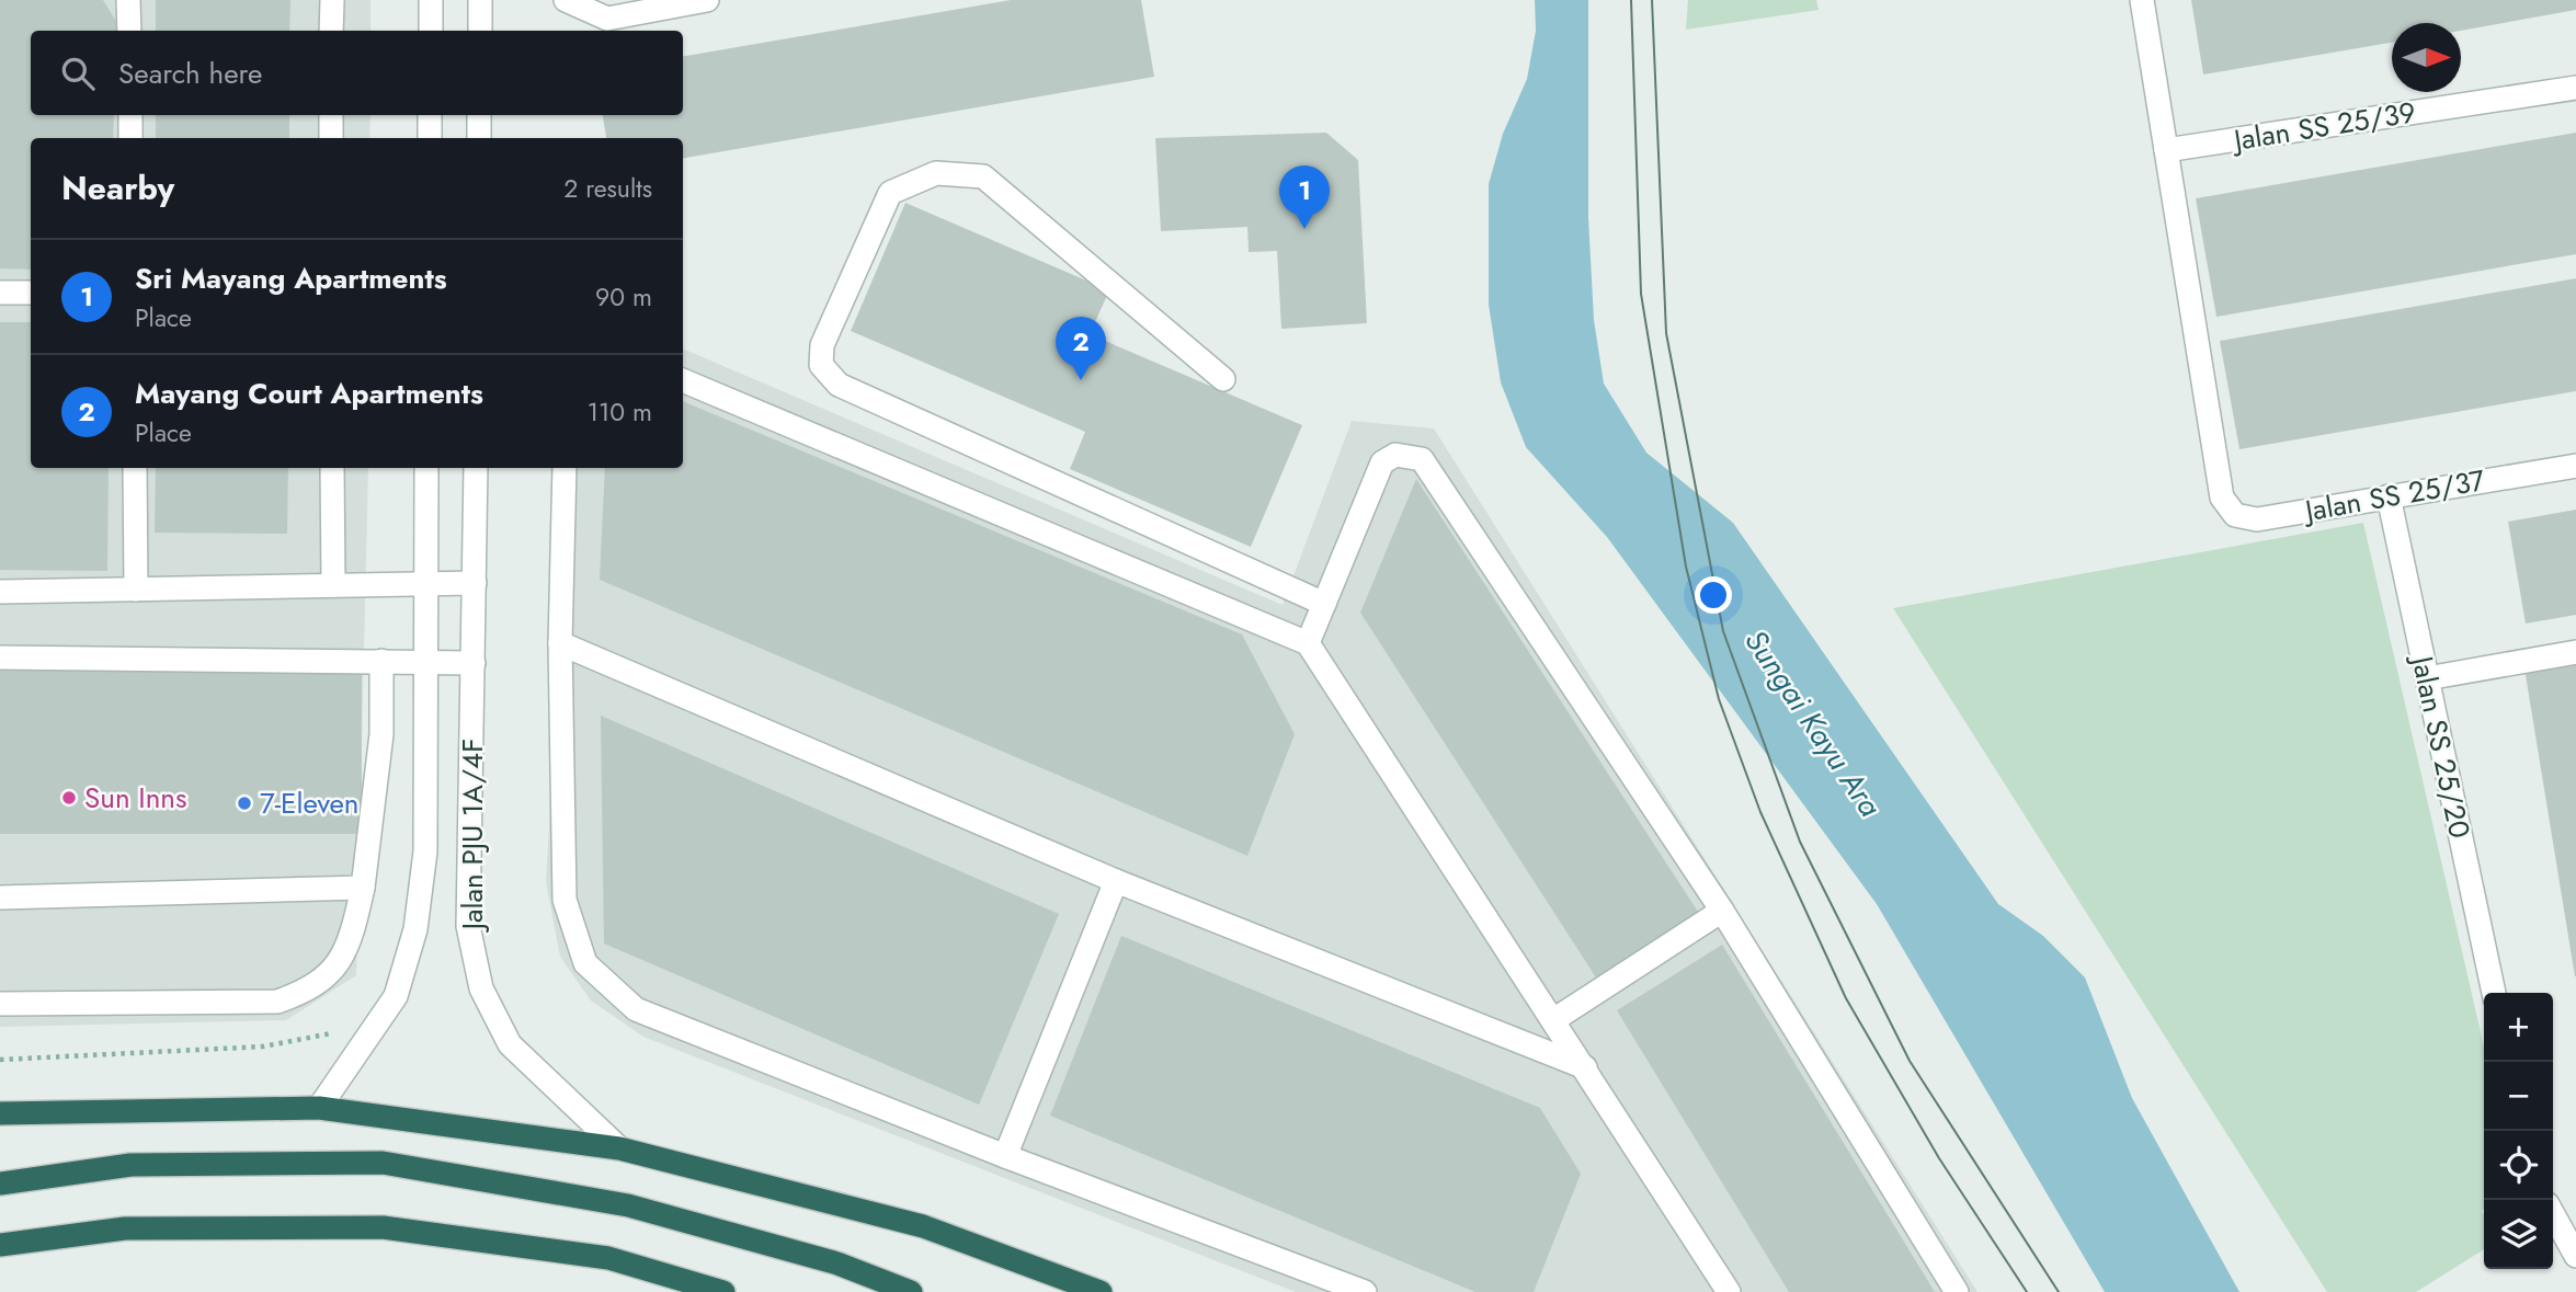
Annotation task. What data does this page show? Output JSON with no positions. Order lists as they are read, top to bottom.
{
  "streets": {
    "street": [
      "Jalan SS 25/39",
      "Jalan SS 25/37",
      "Jalan SS 25/20",
      "Jalan PJU 1A/4F"
    ]
  },
  "crossings": [
    ["Jalan SS 25/39", "Jalan SS 25/37"],
    ["Jalan SS 25/37", "Jalan SS 25/20"]
  ],
  "water": ["Sungai Kayu Ara"],
  "places": ["Sun Inns", "7-Eleven"],
  "north": "right",
  "page": {
    "search": "Search here",
    "heading": ["Nearby", "2 results"],
    "pins": ["1", "2"],
    "list": [
      {
        "mark": "1",
        "name": "Sri Mayang Apartments",
        "note": "Place",
        "value": "90 m"
      },
      {
        "mark": "2",
        "name": "Mayang Court Apartments",
        "note": "Place",
        "value": "110 m"
      }
    ],
    "map_buttons": ["+", "−"]
  }
}
